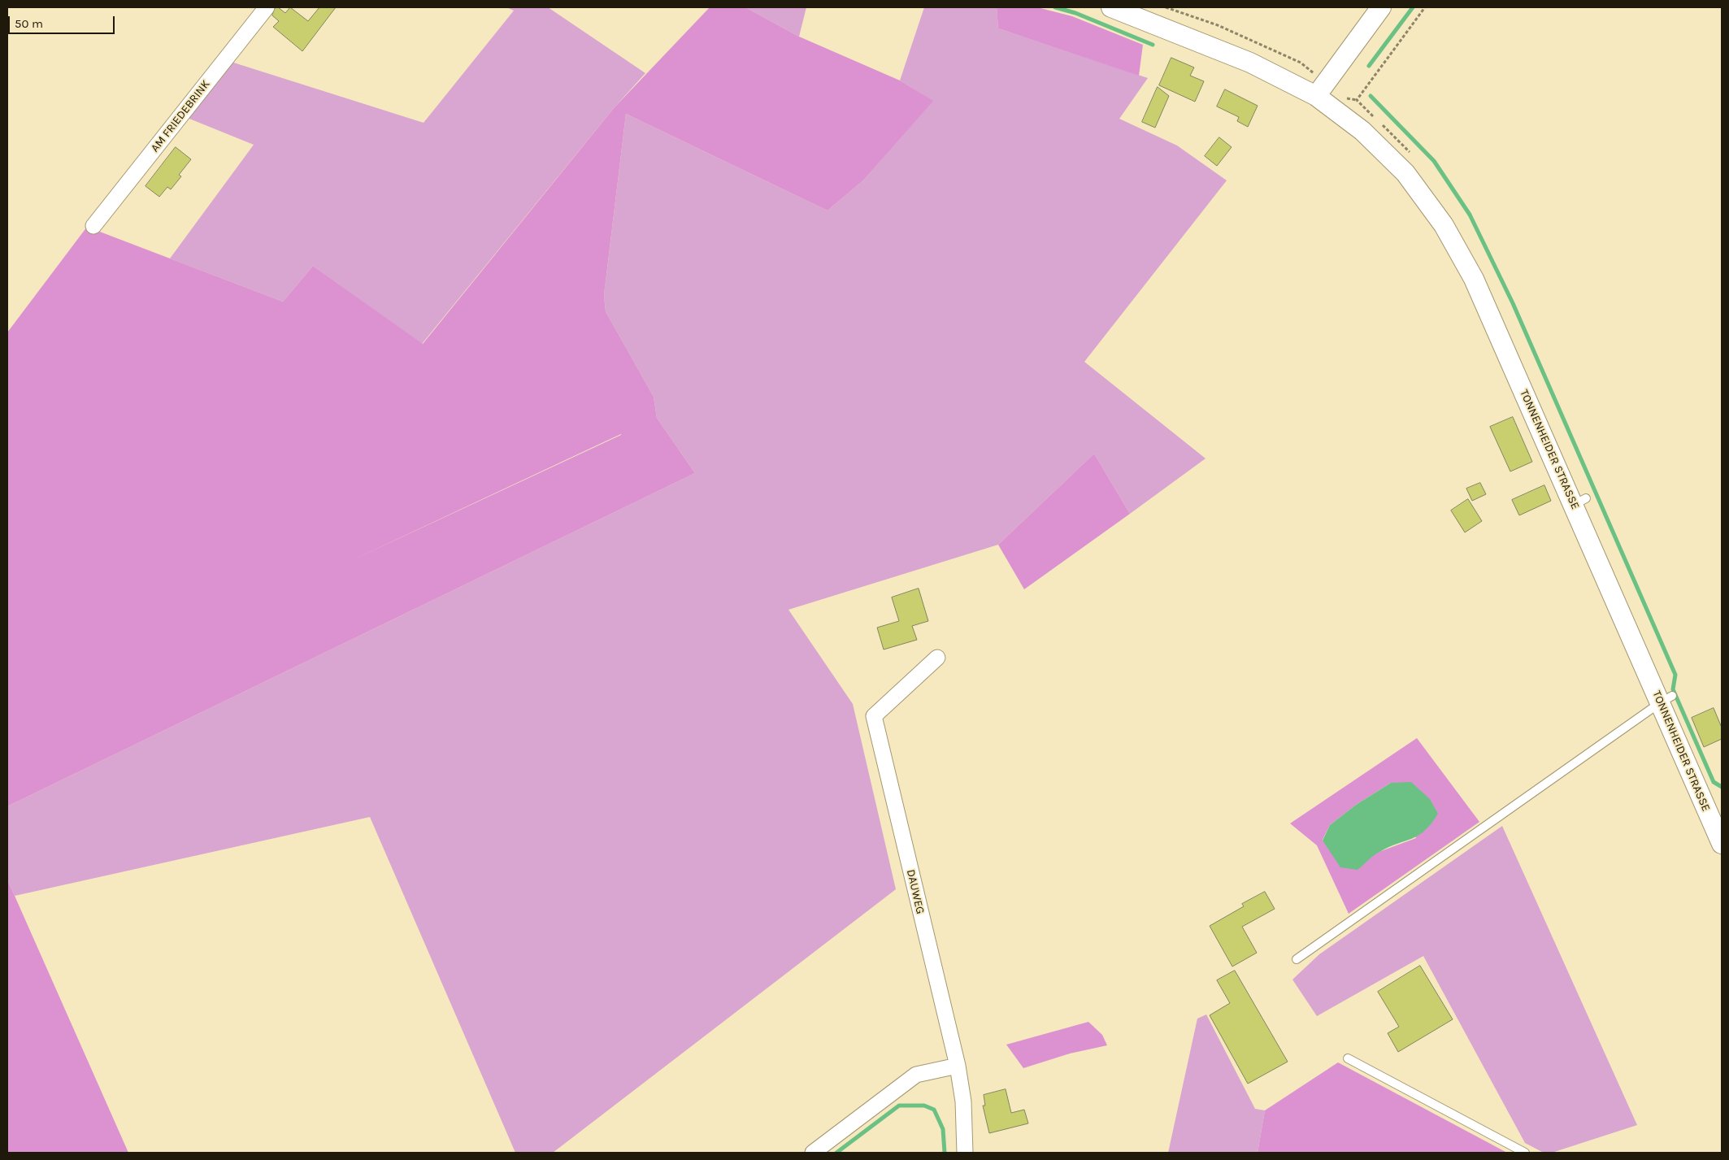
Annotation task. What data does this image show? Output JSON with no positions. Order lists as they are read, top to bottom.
{
  "streets": {
    "street": ["AM FRIEDEBRINK", "TONNENHEIDER STRASSE", "DAUWEG"]
  },
  "scale_bar": "50 m"
}
